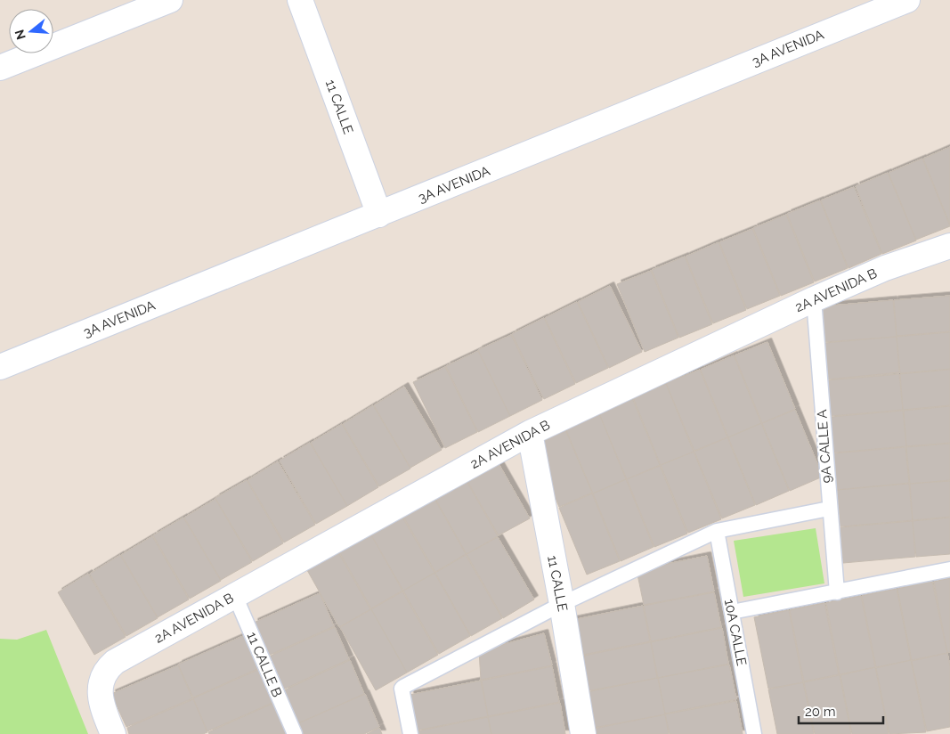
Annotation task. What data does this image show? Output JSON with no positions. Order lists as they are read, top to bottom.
{
  "streets": {
    "street": ["3A AVENIDA", "11 CALLE", "2A AVENIDA B"],
    "lane": ["9A CALLE A", "10A CALLE", "11 CALLE B"]
  },
  "crossings": [
    ["3A AVENIDA", "11 CALLE"],
    ["11 CALLE", "2A AVENIDA B"],
    ["2A AVENIDA B", "9A CALLE A"],
    ["2A AVENIDA B", "11 CALLE B"]
  ],
  "scale_bar": "20 m",
  "north": "left"
}
